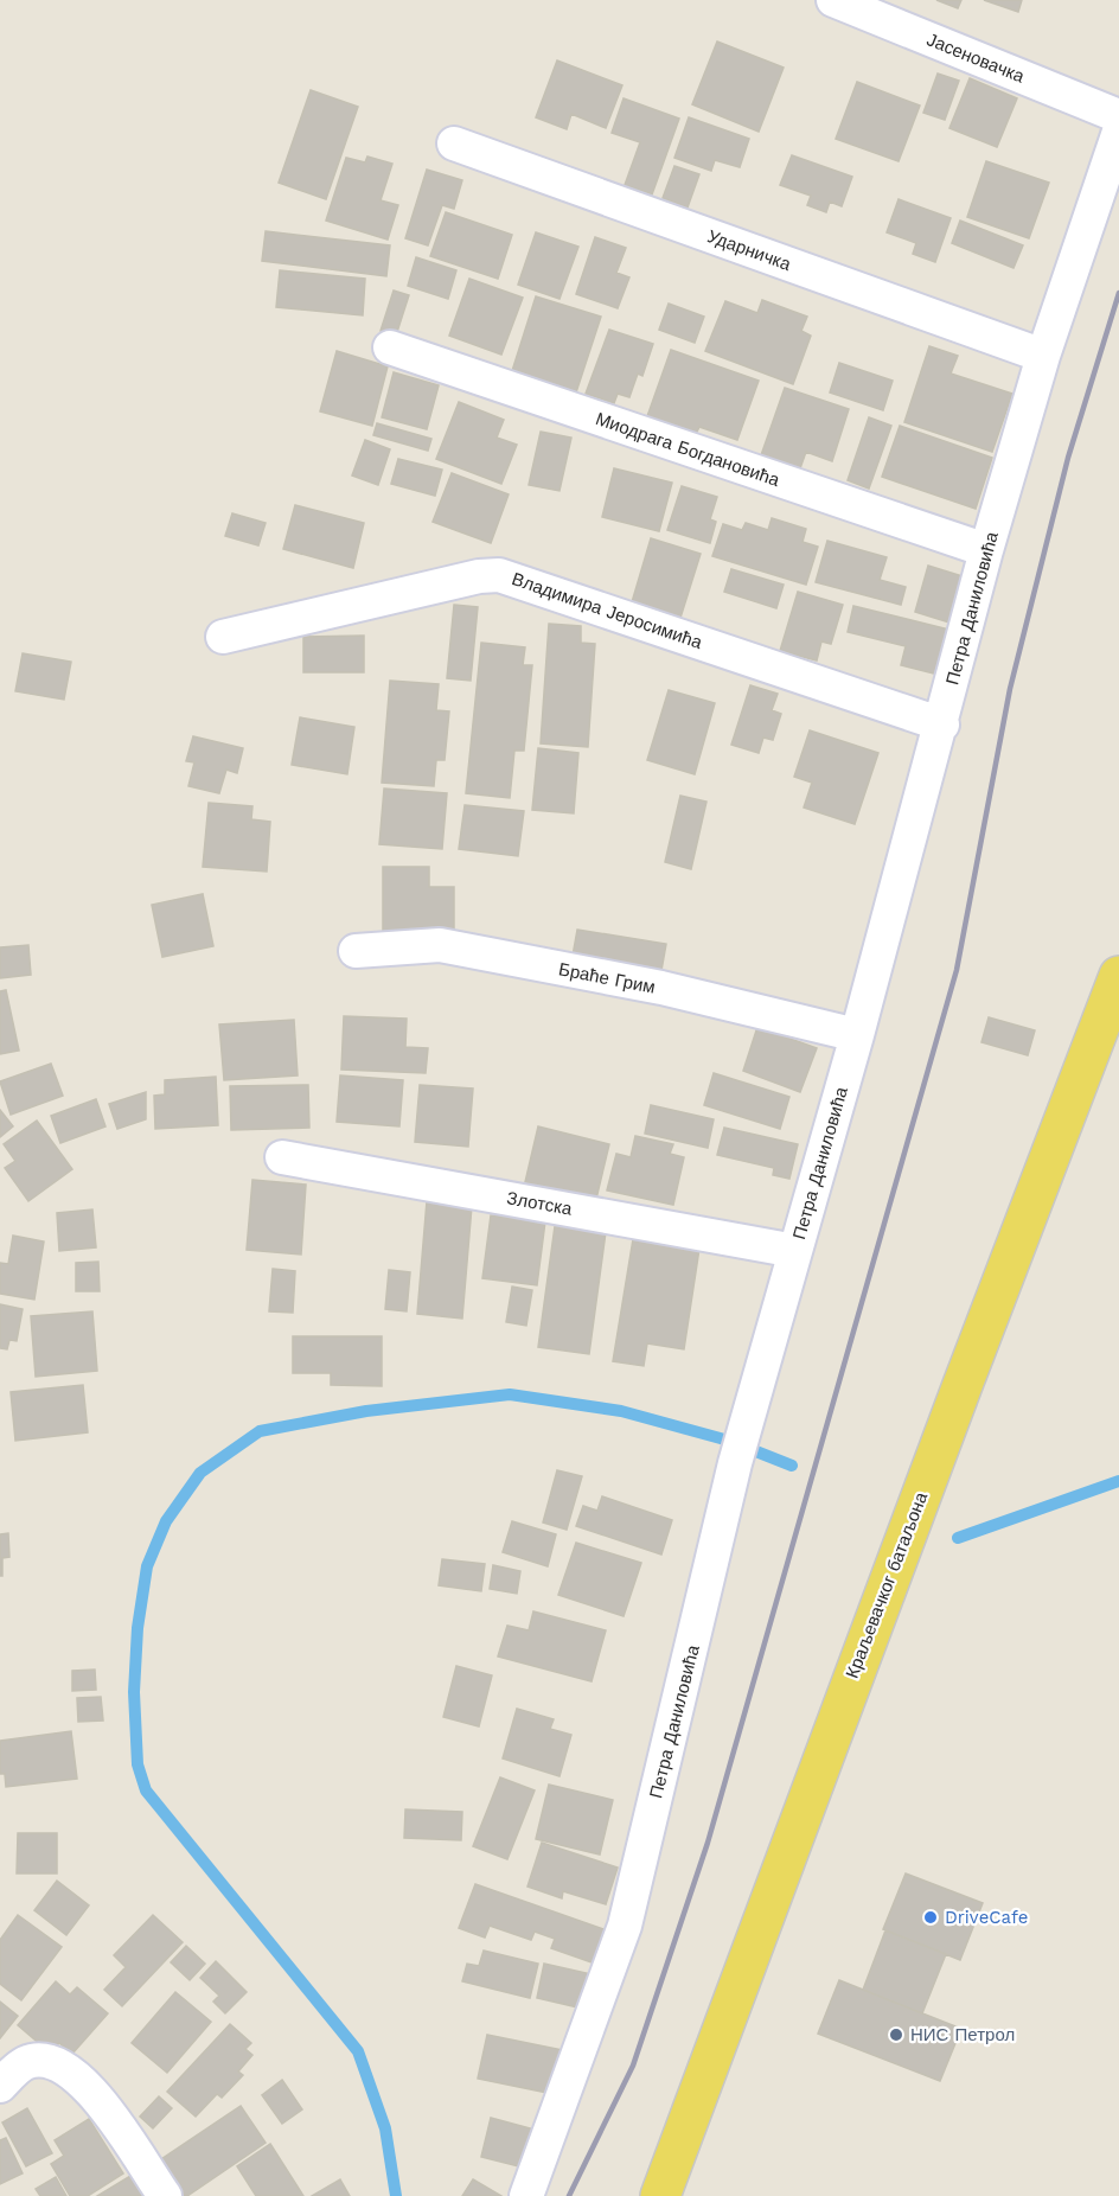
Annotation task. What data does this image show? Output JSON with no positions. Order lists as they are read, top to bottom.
{
  "streets": {
    "main road": ["Краљевачког батаљона"],
    "street": [
      "Јасеновачка",
      "Ударничка",
      "Миодрага Богдановића",
      "Петра Даниловића",
      "Владимира Јеросимића",
      "Браће Грим",
      "Злотска"
    ]
  },
  "crossings": [
    ["Ударничка", "Петра Даниловића"],
    ["Миодрага Богдановића", "Петра Даниловића"],
    ["Петра Даниловића", "Владимира Јеросимића"],
    ["Петра Даниловића", "Браће Грим"],
    ["Петра Даниловића", "Злотска"]
  ],
  "places": ["DriveCafe", "НИС Петрол"]
}
